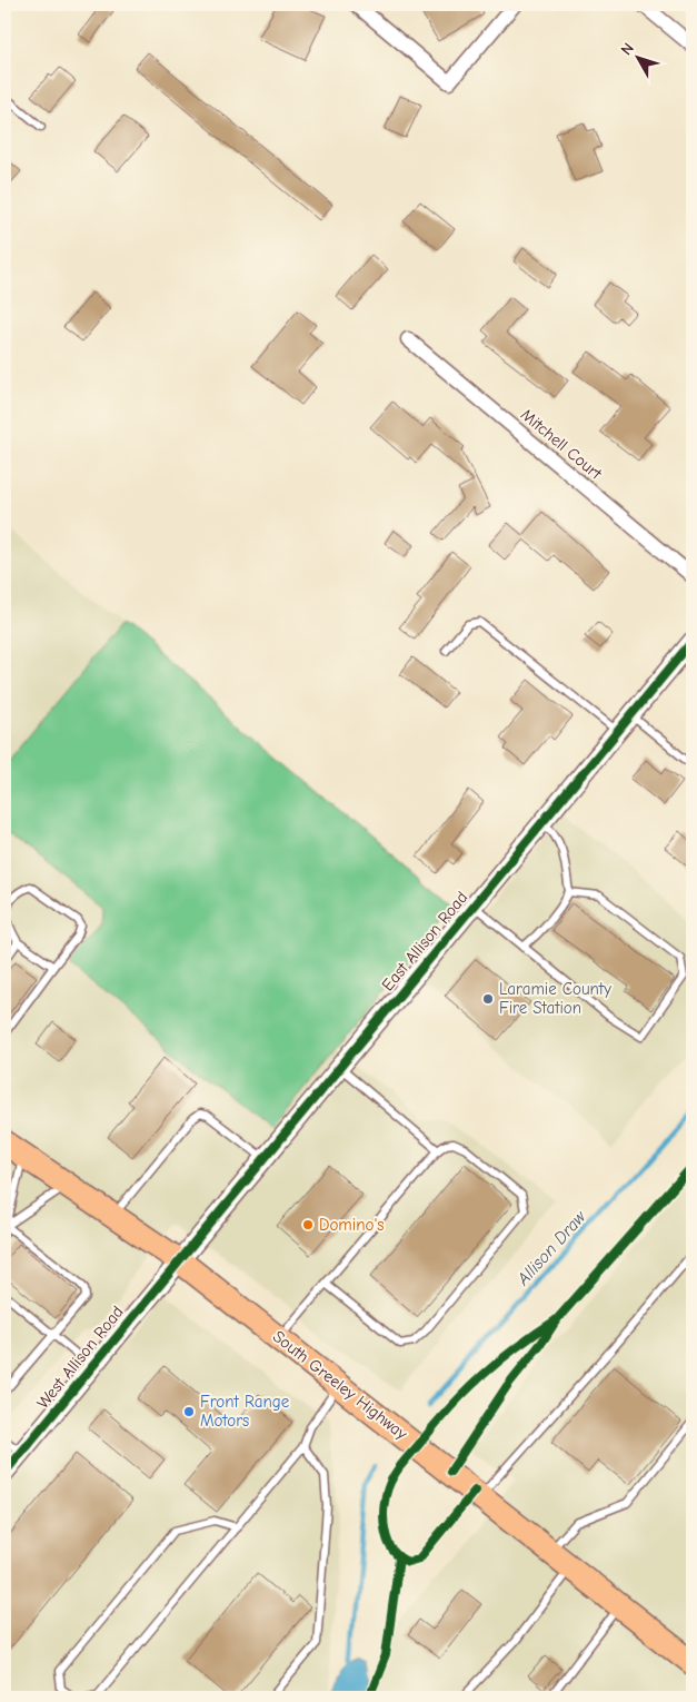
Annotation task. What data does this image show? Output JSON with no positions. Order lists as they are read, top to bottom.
{
  "streets": {
    "highway": ["South Greeley Highway"],
    "street": ["Mitchell Court", "East Allison Road", "West Allison Road"]
  },
  "crossings": [
    ["East Allison Road", "West Allison Road"],
    ["East Allison Road", "South Greeley Highway"],
    ["West Allison Road", "South Greeley Highway"]
  ],
  "water": ["Allison Draw"],
  "places": ["Laramie County Fire Station", "Domino's", "Front Range Motors"],
  "north": "top left"
}
